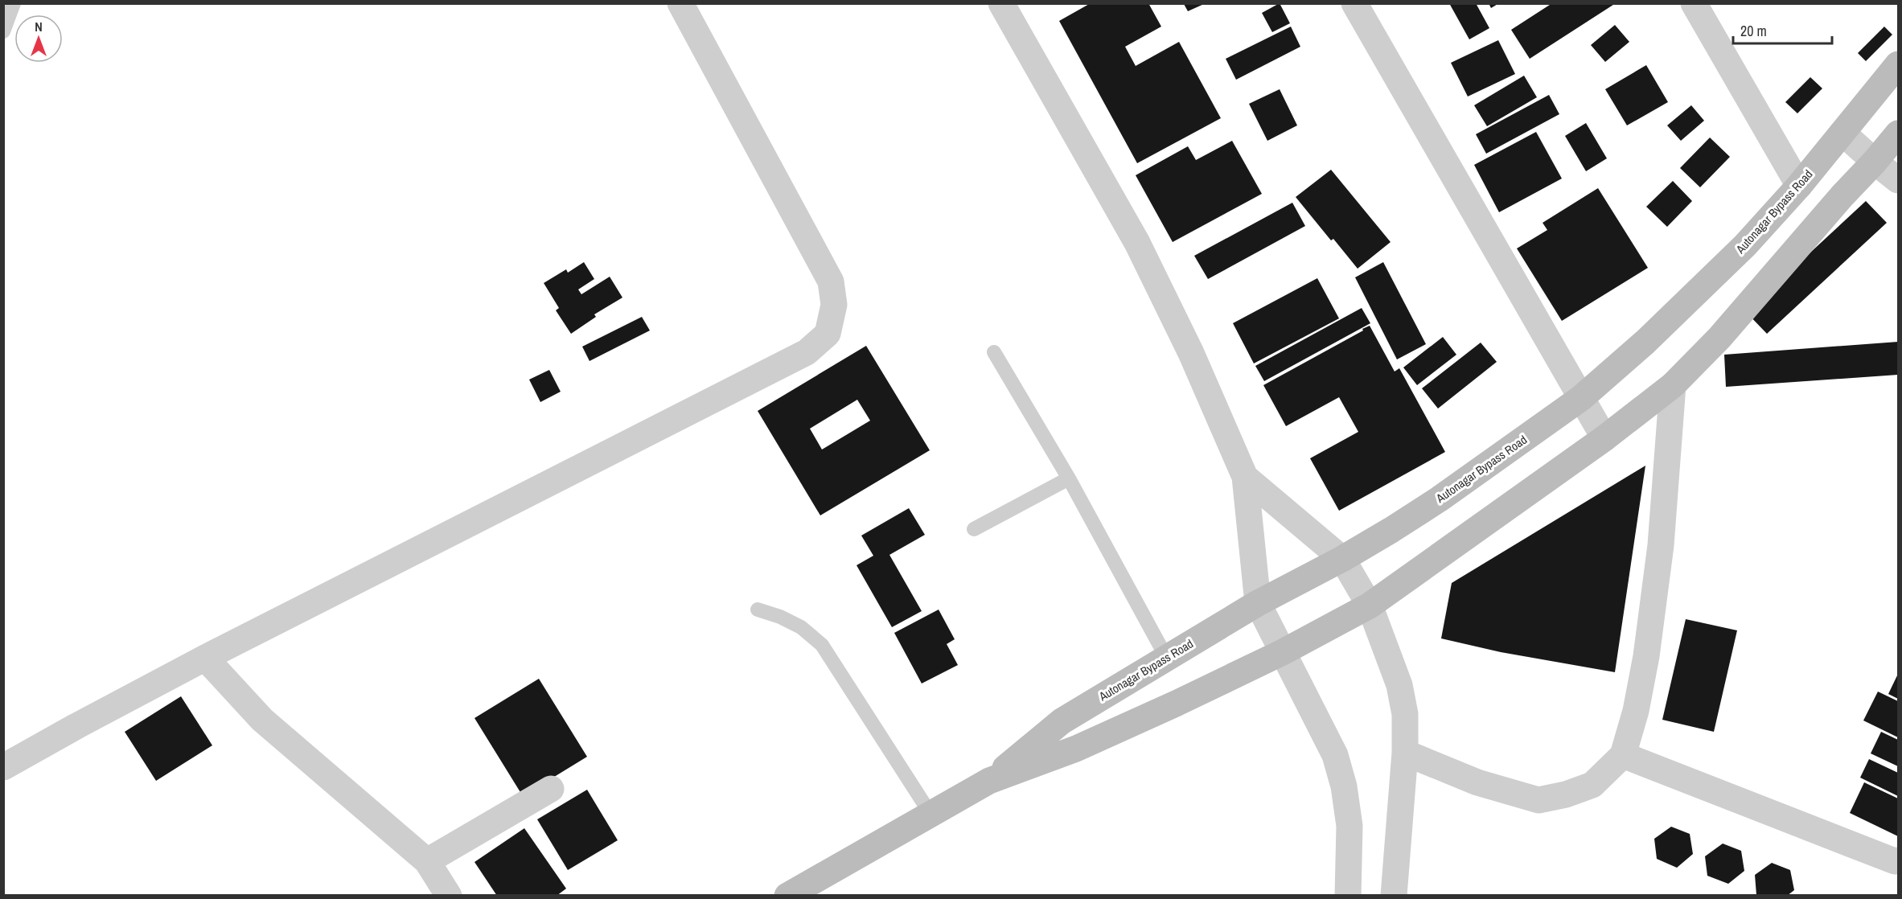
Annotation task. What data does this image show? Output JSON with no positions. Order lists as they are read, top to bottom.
{
  "streets": {
    "main road": ["Autonagar Bypass Road"]
  },
  "scale_bar": "20 m",
  "north": "top"
}
